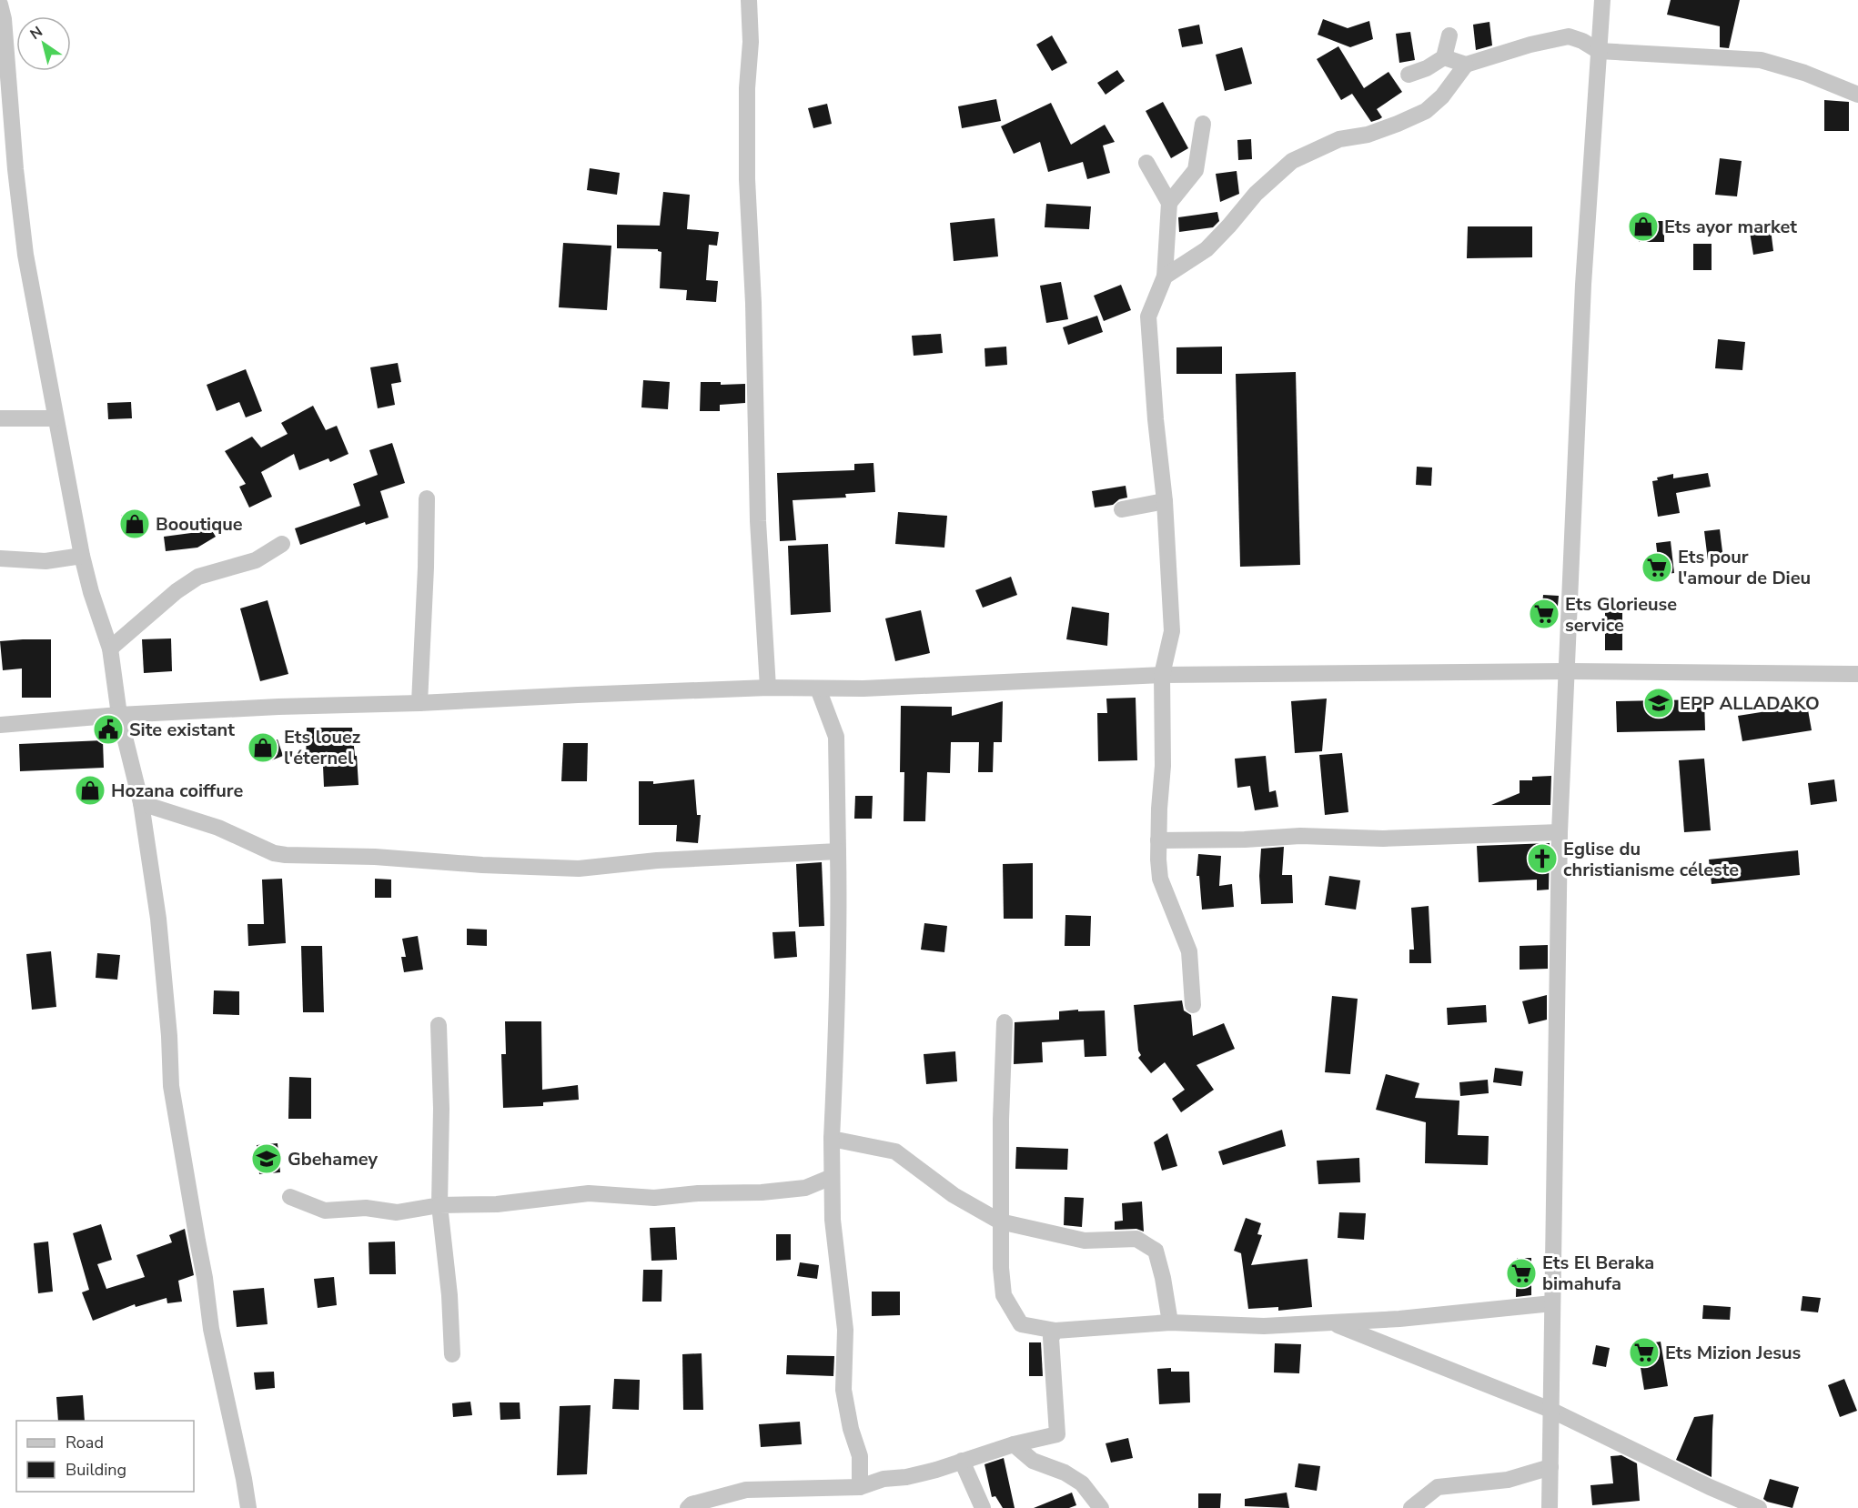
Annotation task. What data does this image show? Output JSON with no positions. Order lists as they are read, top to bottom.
{
  "places": {
    "shop": [
      "Ets ayor market",
      "Booutique",
      "Ets louez l'éternel",
      "Hozana coiffure"
    ],
    "supermarket": [
      "Ets pour l'amour de Dieu",
      "Ets Glorieuse service",
      "Ets El Beraka bimahufa",
      "Ets Mizion Jesus"
    ],
    "school or university": ["EPP ALLADAKO", "Gbehamey"],
    "public building": ["Site existant"],
    "church": ["Eglise du christianisme céleste"]
  },
  "legend": ["Road", "Building"],
  "north": "top left"
}
